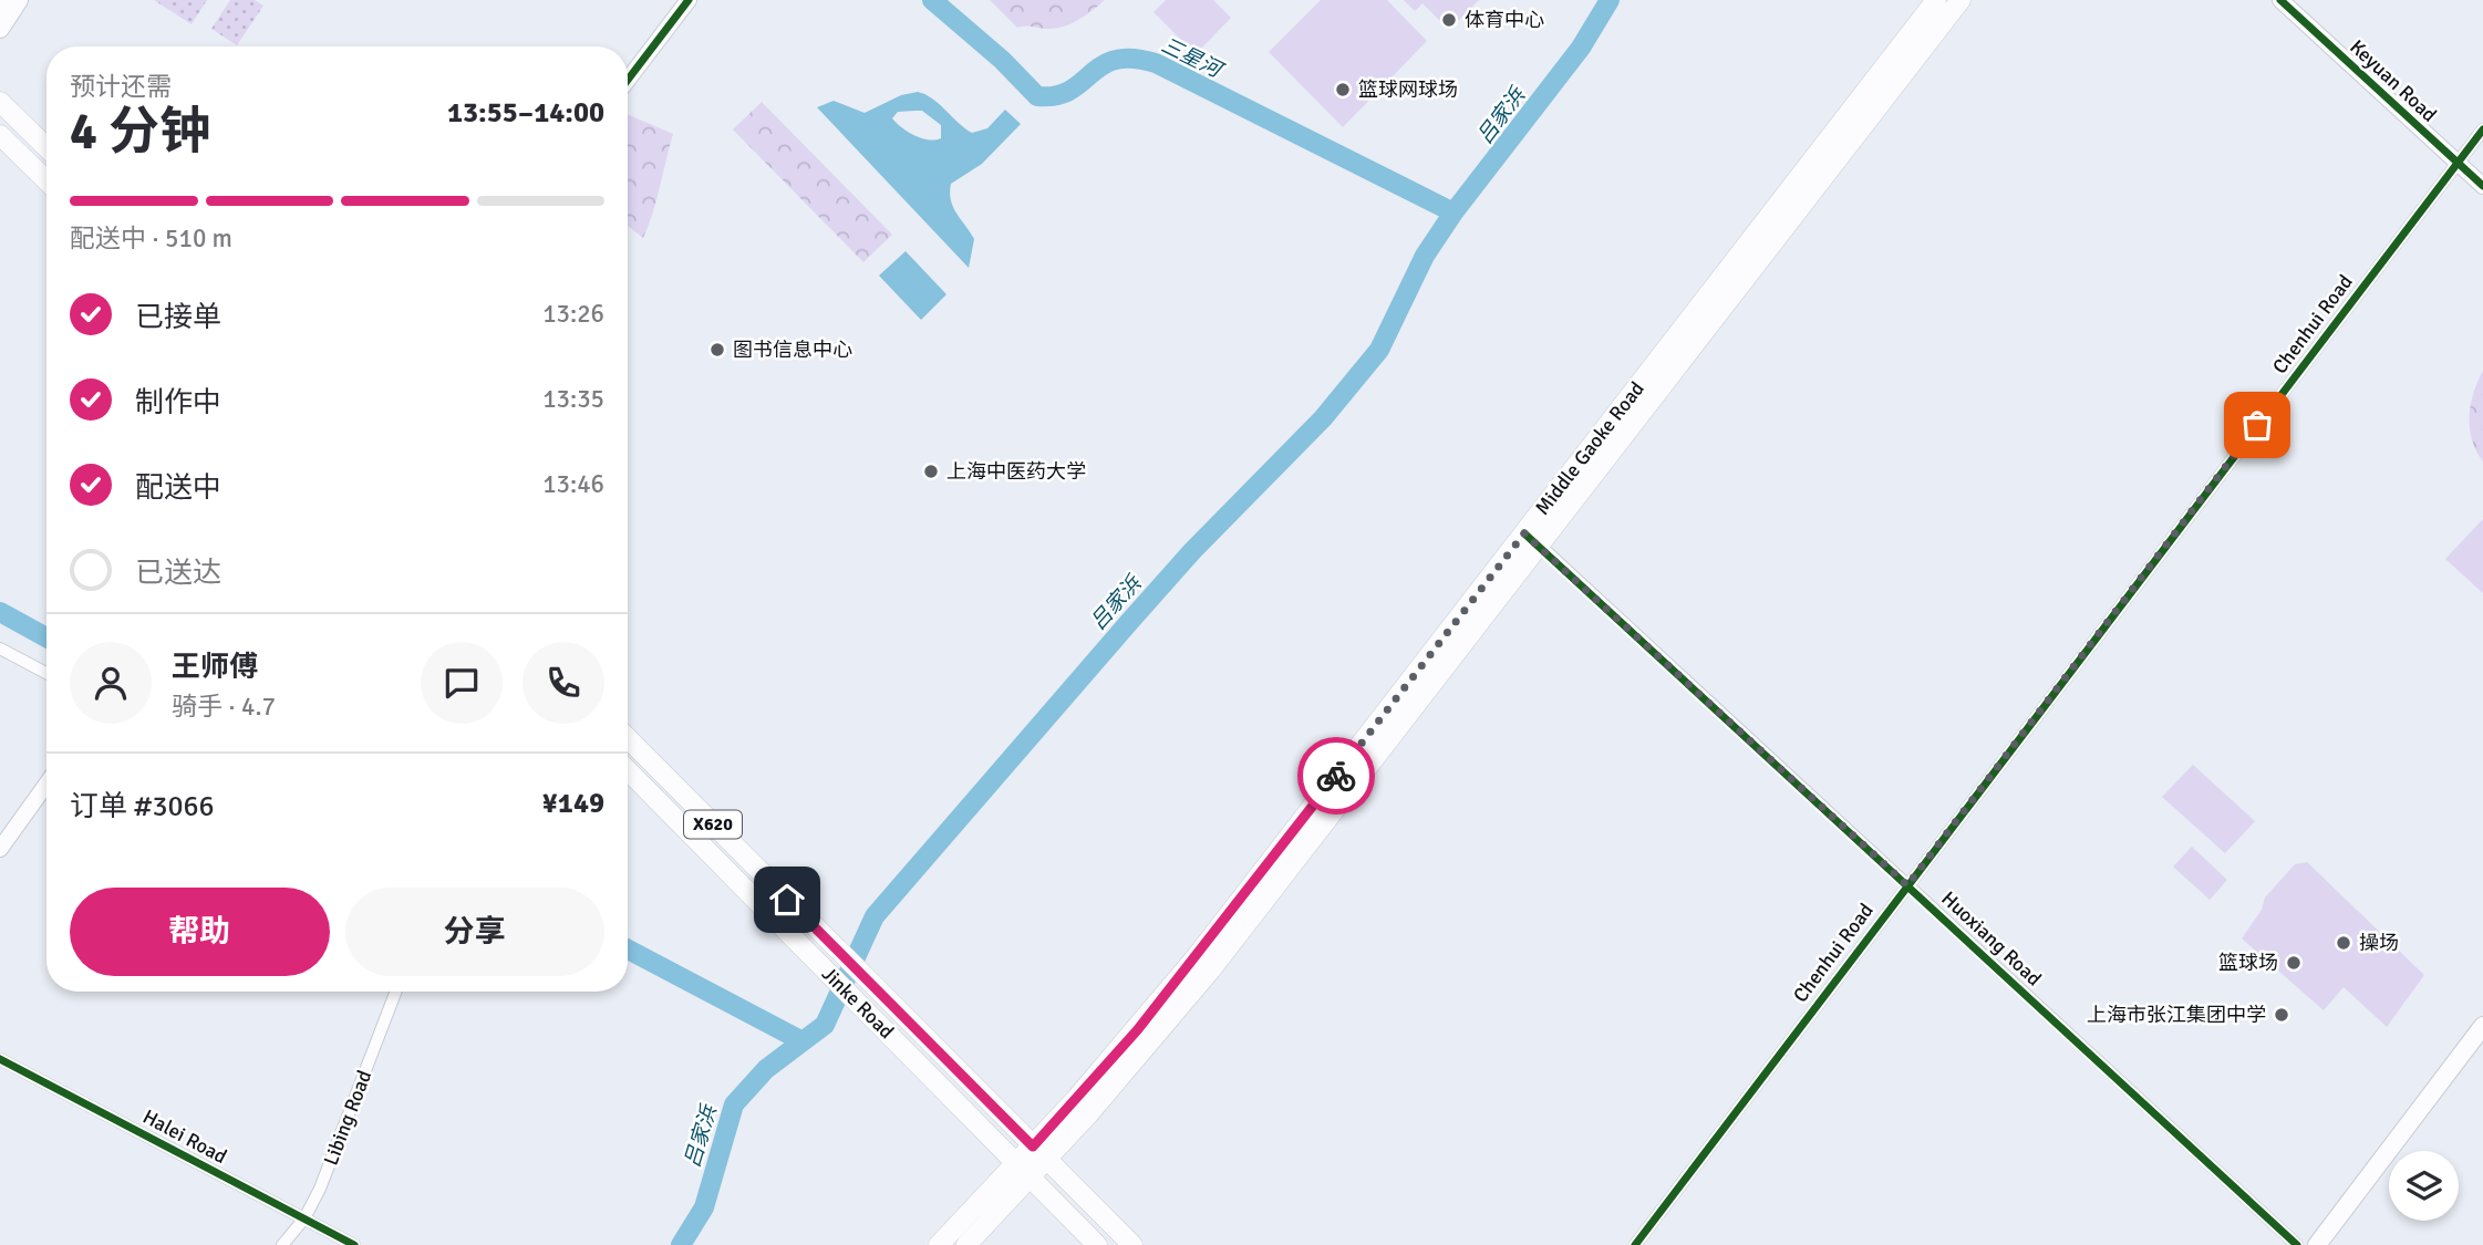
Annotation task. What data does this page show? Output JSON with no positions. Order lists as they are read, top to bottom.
{
  "streets": {
    "main road": ["Middle Gaoke Road", "X620", "Jinke Road"],
    "street": [
      "Keyuan Road",
      "Chenhui Road",
      "Huoxiang Road",
      "Libing Road",
      "Halei Road"
    ]
  },
  "crossings": [
    ["Keyuan Road", "Chenhui Road"],
    ["Chenhui Road", "Huoxiang Road"],
    ["Middle Gaoke Road", "Huoxiang Road"],
    ["Middle Gaoke Road", "Jinke Road"],
    ["Libing Road", "Halei Road"]
  ],
  "water": ["三星河", "吕家浜"],
  "places": [
    "体育中心",
    "篮球网球场",
    "图书信息中心",
    "上海中医药大学",
    "操场",
    "篮球场",
    "上海市张江集团中学"
  ],
  "page": {
    "heading": ["4 分钟", "预计还需", "13:55–14:00"],
    "panel": [
      "王师傅",
      "骑手 · 4.7",
      "订单 #3066",
      "¥149"
    ],
    "bar": "配送中 · 510 m",
    "list": [
      ["已接单", "13:26"],
      ["制作中", "13:35"],
      ["配送中", "13:46"],
      "已送达"
    ],
    "buttons": ["帮助", "分享"]
  }
}
